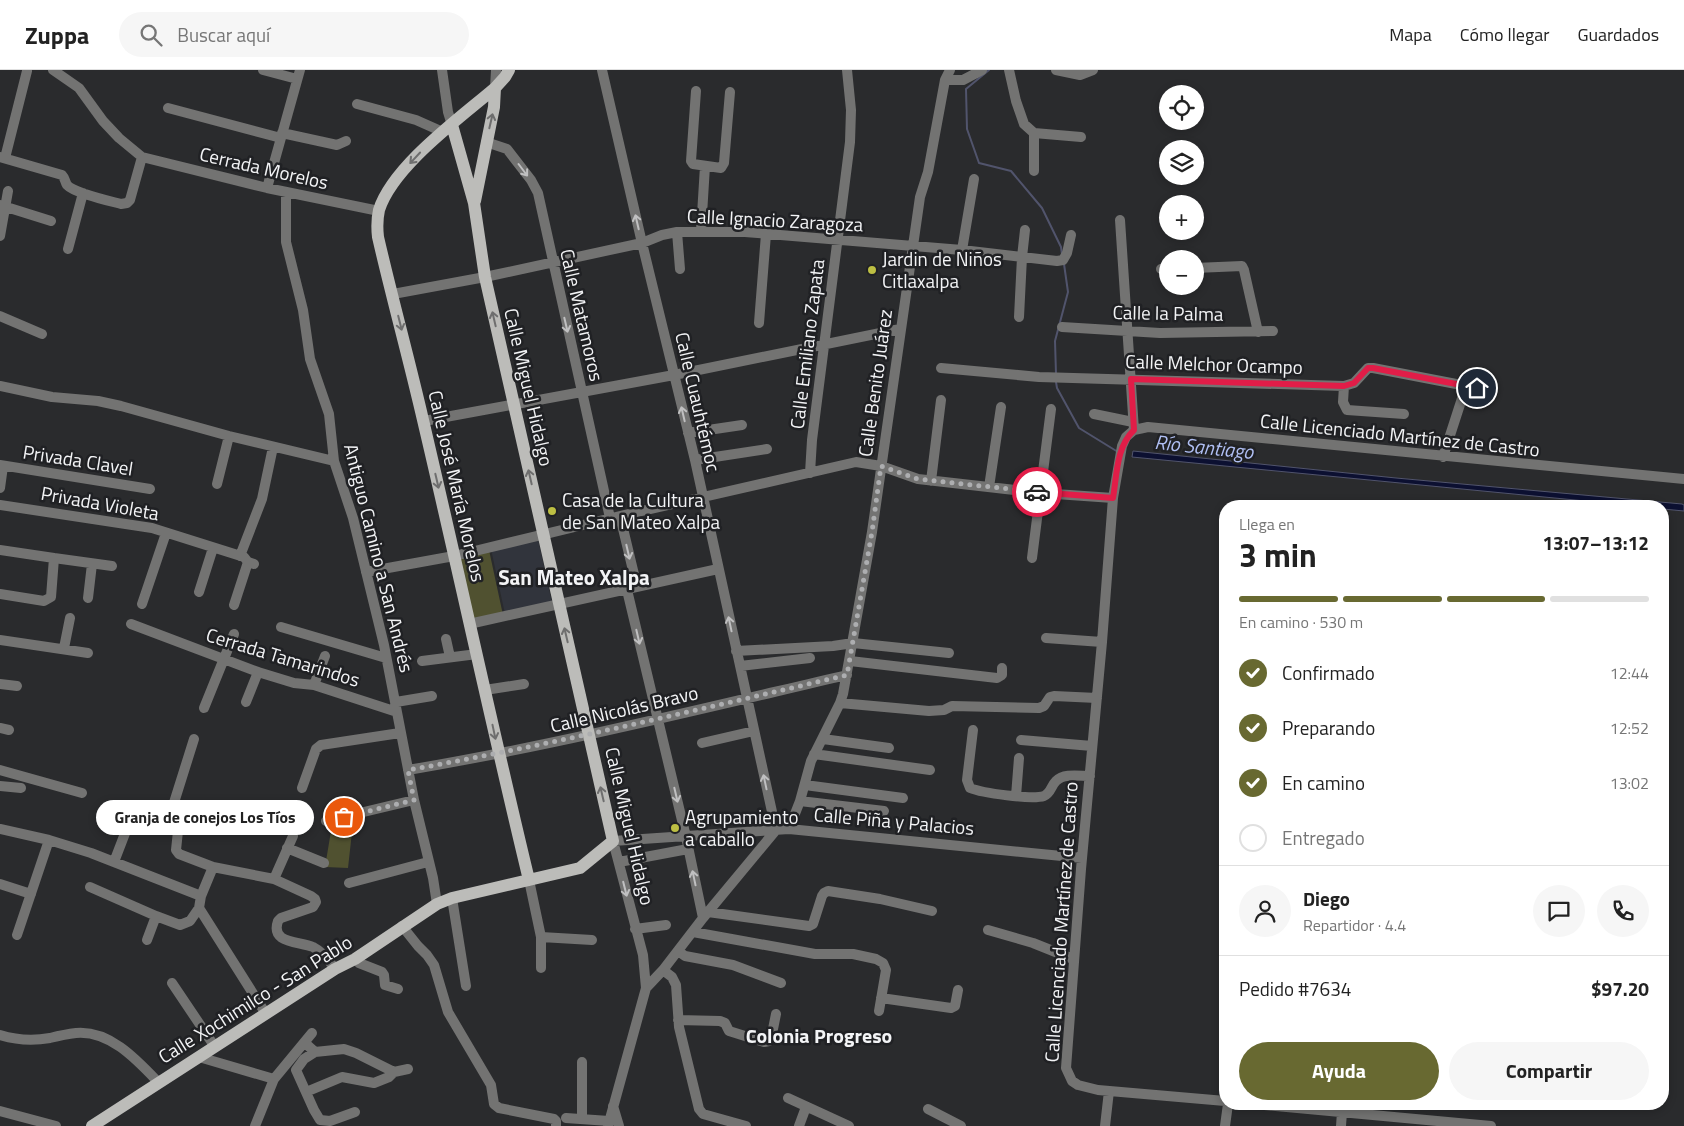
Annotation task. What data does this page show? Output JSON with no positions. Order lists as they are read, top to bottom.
{
  "streets": {
    "main road": ["Calle Miguel Hidalgo", "Calle José María Morelos", "Calle Xochimilco - San Pablo"],
    "street": [
      "Cerrada Morelos",
      "Calle Ignacio Zaragoza",
      "Calle la Palma",
      "Calle Matamoros",
      "Calle Emiliano Zapata",
      "Calle Melchor Ocampo",
      "Calle Benito Juárez",
      "Calle Cuauhtémoc",
      "Calle Licenciado Martínez de Castro",
      "Privada Clavel",
      "Privada Violeta",
      "Antiguo Camino a San Andrés",
      "Cerrada Tamarindos",
      "Calle Nicolás Bravo",
      "Calle Piña y Palacios"
    ]
  },
  "crossings": [
    ["Cerrada Morelos", "Calle José María Morelos"],
    ["Cerrada Morelos", "Antiguo Camino a San Andrés"],
    ["Calle Ignacio Zaragoza", "Calle Matamoros"],
    ["Calle Ignacio Zaragoza", "Calle Emiliano Zapata"],
    ["Calle Ignacio Zaragoza", "Calle Benito Juárez"],
    ["Calle Ignacio Zaragoza", "Calle Miguel Hidalgo"],
    ["Calle Ignacio Zaragoza", "Calle Cuauhtémoc"],
    ["Calle Ignacio Zaragoza", "Calle José María Morelos"],
    ["Calle Matamoros", "Calle Miguel Hidalgo"],
    ["Calle Matamoros", "Calle Nicolás Bravo"],
    ["Calle Matamoros", "Calle Piña y Palacios"],
    ["Calle Benito Juárez", "Calle Nicolás Bravo"],
    ["Calle Benito Juárez", "Calle Piña y Palacios"],
    ["Calle Miguel Hidalgo", "Calle José María Morelos"],
    ["Calle Miguel Hidalgo", "Calle Nicolás Bravo"],
    ["Calle Miguel Hidalgo", "Calle Piña y Palacios"],
    ["Calle Miguel Hidalgo", "Calle Xochimilco - San Pablo"],
    ["Calle Cuauhtémoc", "Calle Nicolás Bravo"],
    ["Calle Cuauhtémoc", "Calle Piña y Palacios"],
    ["Calle Licenciado Martínez de Castro", "Calle Piña y Palacios"],
    ["Calle José María Morelos", "Calle Nicolás Bravo"],
    ["Calle José María Morelos", "Calle Xochimilco - San Pablo"],
    ["Antiguo Camino a San Andrés", "Cerrada Tamarindos"],
    ["Antiguo Camino a San Andrés", "Calle Nicolás Bravo"],
    ["Antiguo Camino a San Andrés", "Calle Xochimilco - San Pablo"],
    ["Calle Piña y Palacios", "Calle Xochimilco - San Pablo"]
  ],
  "one_way": ["Calle Cuauhtémoc", "Calle José María Morelos"],
  "districts": ["San Mateo Xalpa", "Colonia Progreso"],
  "water": ["Río Santiago"],
  "places": [
    "Jardin de Niños Citlaxalpa",
    "Casa de la Cultura de San Mateo Xalpa",
    "Granja de conejos Los Tíos",
    "Agrupamiento a caballo"
  ],
  "page": {
    "header": "Zuppa",
    "search": "Buscar aquí",
    "nav": ["Mapa", "Cómo llegar", "Guardados"],
    "map_buttons": ["+", "−"],
    "heading": ["3 min", "Llega en", "13:07–13:12"],
    "panel": [
      "Diego",
      "Repartidor · 4.4",
      "Pedido #7634",
      "$97.20"
    ],
    "bar": "En camino · 530 m",
    "list": [
      ["Confirmado", "12:44"],
      ["Preparando", "12:52"],
      ["En camino", "13:02"],
      "Entregado"
    ],
    "bubble": "Granja de conejos Los Tíos",
    "buttons": ["Ayuda", "Compartir"]
  }
}
